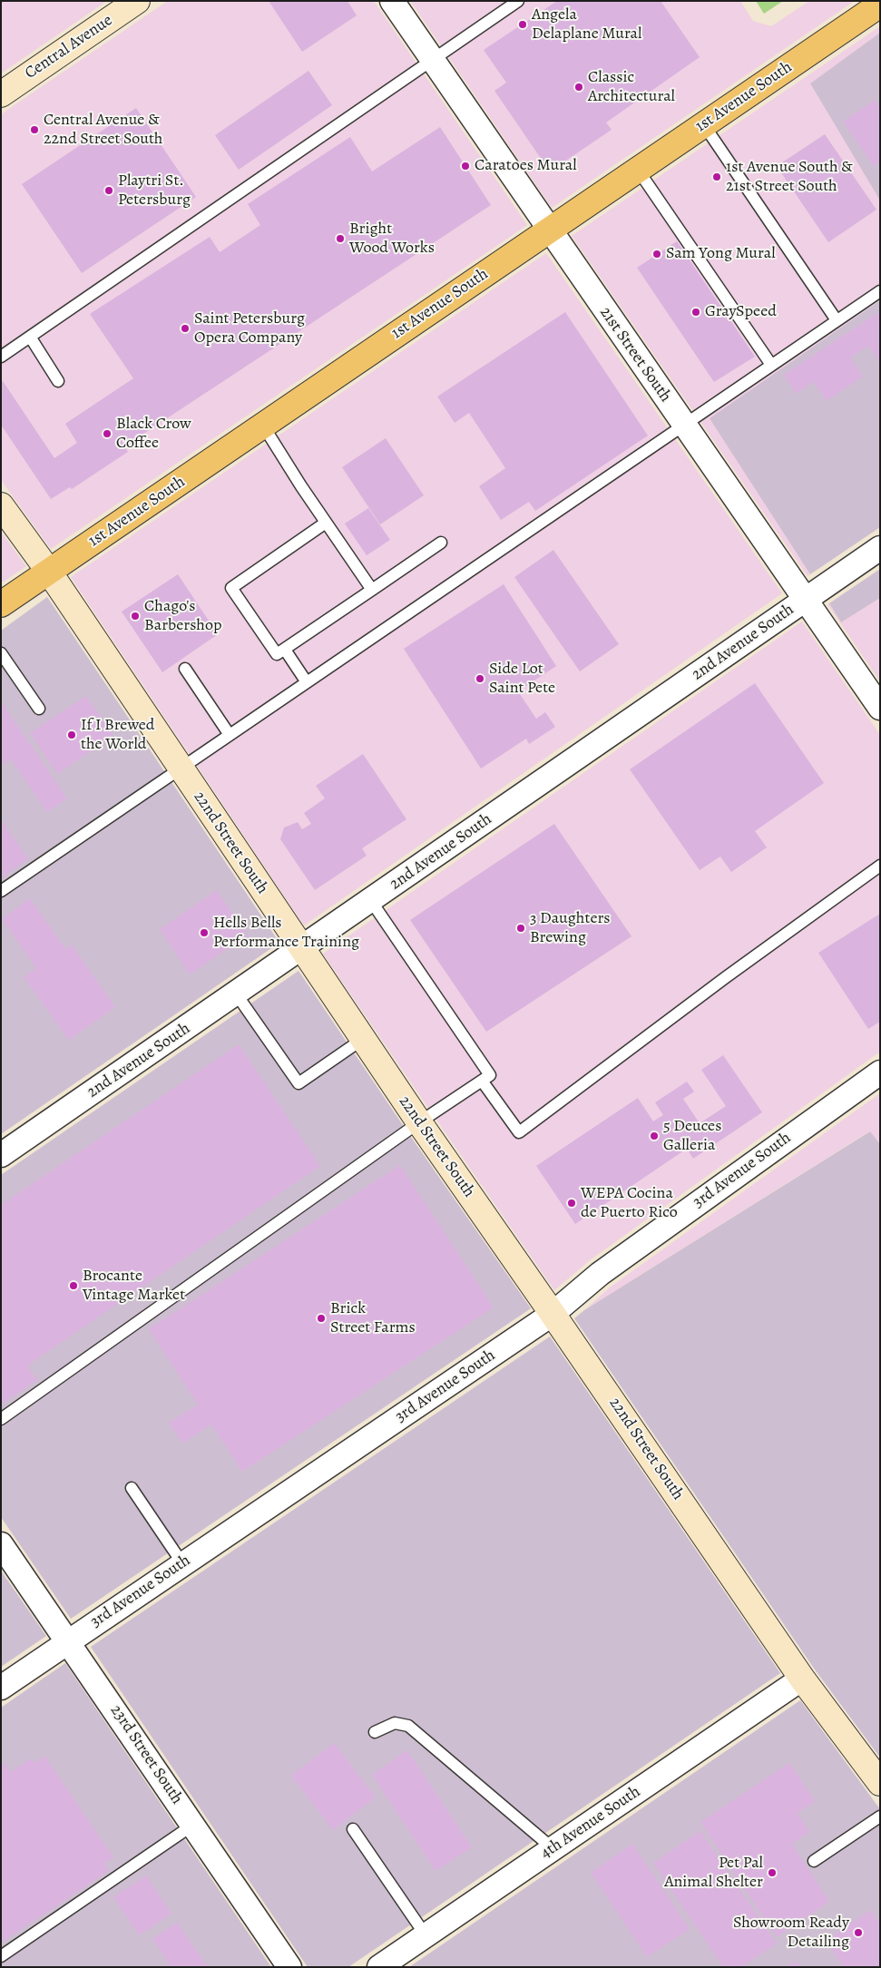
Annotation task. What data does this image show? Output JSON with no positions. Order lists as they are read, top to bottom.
{
  "streets": {
    "main road": ["1st Avenue South"],
    "street": [
      "Central Avenue",
      "21st Street South",
      "2nd Avenue South",
      "22nd Street South",
      "3rd Avenue South",
      "23rd Street South",
      "4th Avenue South"
    ]
  },
  "crossings": [
    ["1st Avenue South", "21st Street South"],
    ["1st Avenue South", "22nd Street South"],
    ["21st Street South", "2nd Avenue South"],
    ["2nd Avenue South", "22nd Street South"],
    ["22nd Street South", "3rd Avenue South"],
    ["22nd Street South", "4th Avenue South"],
    ["3rd Avenue South", "23rd Street South"]
  ],
  "places": [
    "Angela Delaplane Mural",
    "Classic Architectural",
    "Central Avenue & 22nd Street South",
    "Caratoes Mural",
    "1st Avenue South & 21st Street South",
    "Playtri St. Petersburg",
    "Bright Wood Works",
    "Sam Yong Mural",
    "GraySpeed",
    "Saint Petersburg Opera Company",
    "Black Crow Coffee",
    "Chago's Barbershop",
    "Side Lot Saint Pete",
    "If I Brewed the World",
    "3 Daughters Brewing",
    "Hells Bells Performance Training",
    "5 Deuces Galleria",
    "WEPA Cocina de Puerto Rico",
    "Brocante Vintage Market",
    "Brick Street Farms",
    "Pet Pal Animal Shelter",
    "Showroom Ready Detailing"
  ]
}
